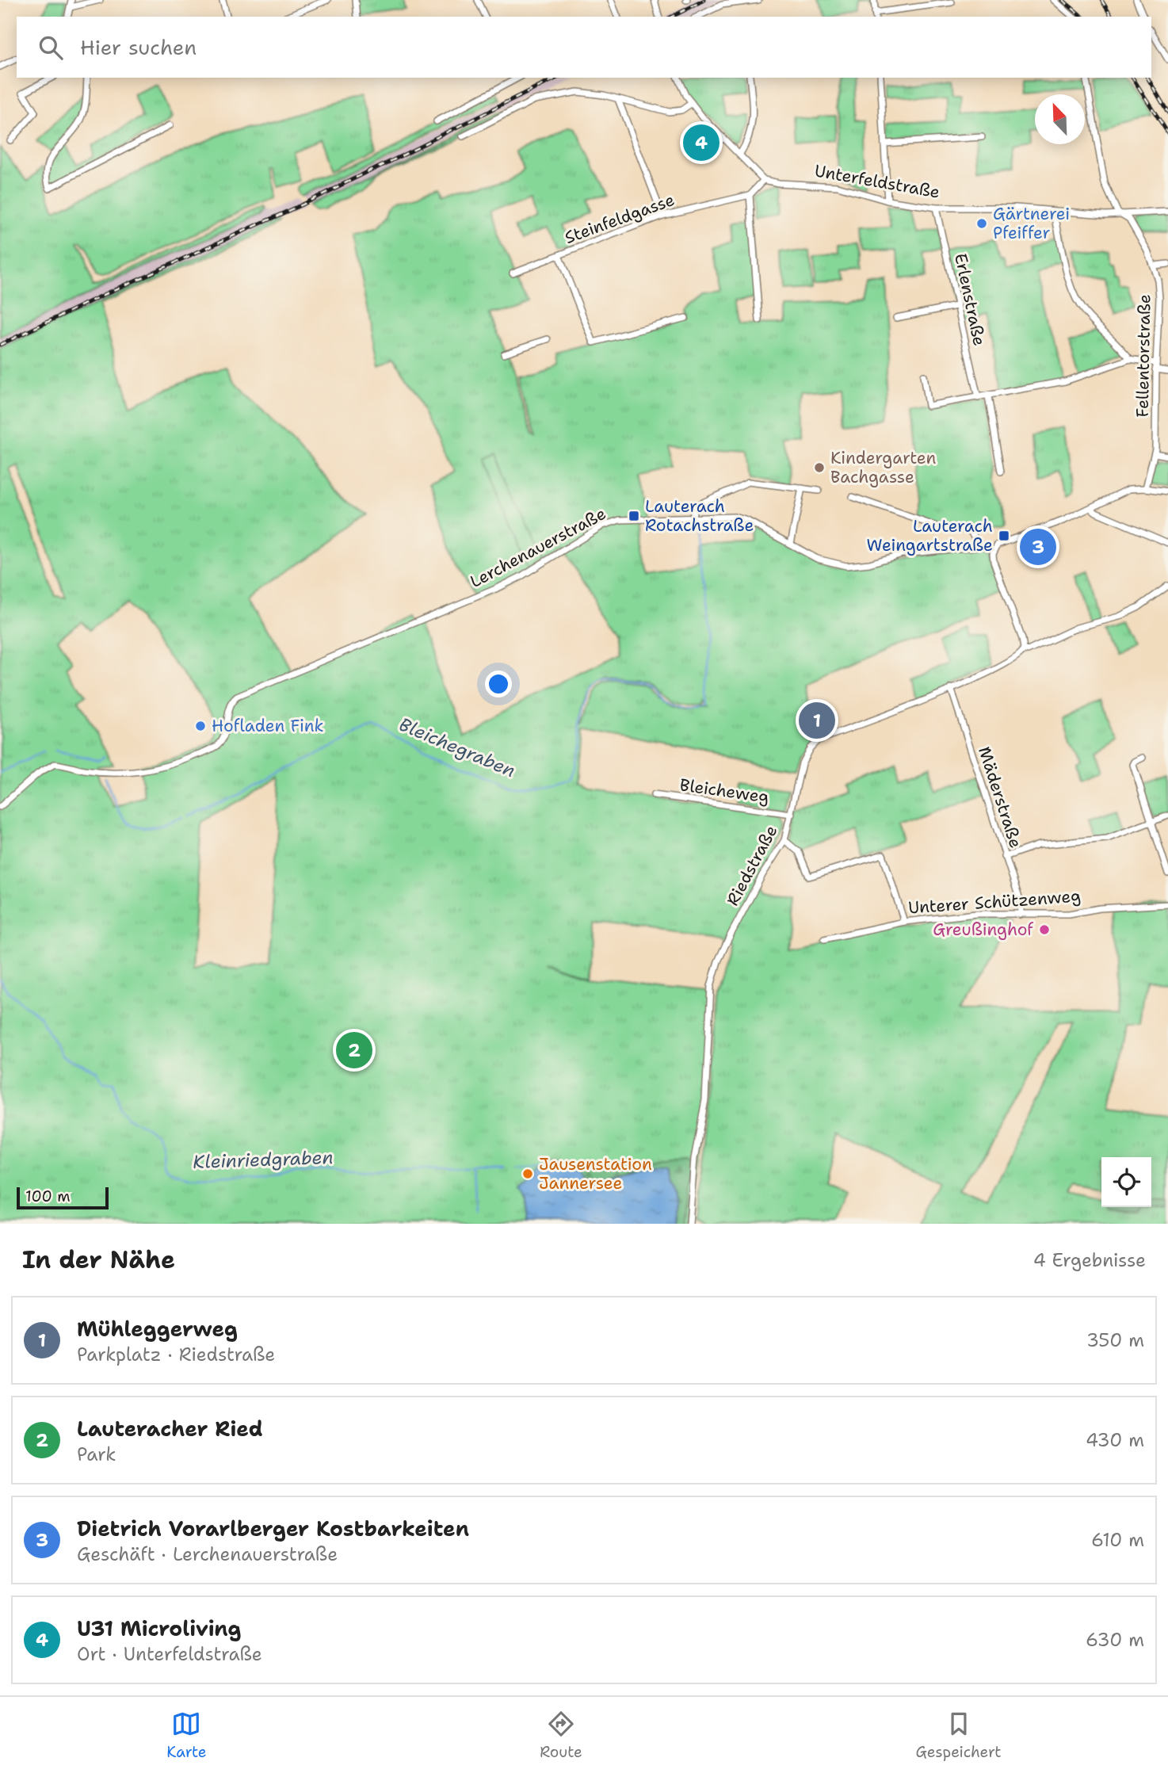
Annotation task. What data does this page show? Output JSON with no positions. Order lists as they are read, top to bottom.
{
  "streets": {
    "street": [
      "Unterfeldstraße",
      "Steinfeldgasse",
      "Erlenstraße",
      "Fellentorstraße",
      "Lerchenauerstraße",
      "Bleicheweg",
      "Mäderstraße",
      "Riedstraße",
      "Unterer Schützenweg"
    ]
  },
  "crossings": [
    ["Unterfeldstraße", "Erlenstraße"],
    ["Unterfeldstraße", "Fellentorstraße"],
    ["Bleicheweg", "Riedstraße"],
    ["Mäderstraße", "Riedstraße"],
    ["Mäderstraße", "Unterer Schützenweg"]
  ],
  "water": ["Bleichegraben", "Kleinriedgraben"],
  "places": {
    "other": [
      "Gärtnerei Pfeiffer",
      "Kindergarten Bachgasse",
      "Hofladen Fink",
      "Greußinghof",
      "Jausenstation Jannersee"
    ],
    "transit": ["Lauterach Rotachstraße", "Lauterach Weingartstraße"]
  },
  "scale_bar": "100 m",
  "north": "top left",
  "page": {
    "search": "Hier suchen",
    "pins": [
      "4",
      "3",
      "1",
      "2"
    ],
    "scale": "100 m",
    "heading": ["In der Nähe", "4 Ergebnisse"],
    "list": [
      {
        "mark": "1",
        "name": "Mühleggerweg",
        "note": "Parkplatz · Riedstraße",
        "value": "350 m"
      },
      {
        "mark": "2",
        "name": "Lauteracher Ried",
        "note": "Park",
        "value": "430 m"
      },
      {
        "mark": "3",
        "name": "Dietrich Vorarlberger Kostbarkeiten",
        "note": "Geschäft · Lerchenauerstraße",
        "value": "610 m"
      },
      {
        "mark": "4",
        "name": "U31 Microliving",
        "note": "Ort · Unterfeldstraße",
        "value": "630 m"
      }
    ],
    "nav": ["Karte", "Route", "Gespeichert"]
  }
}
